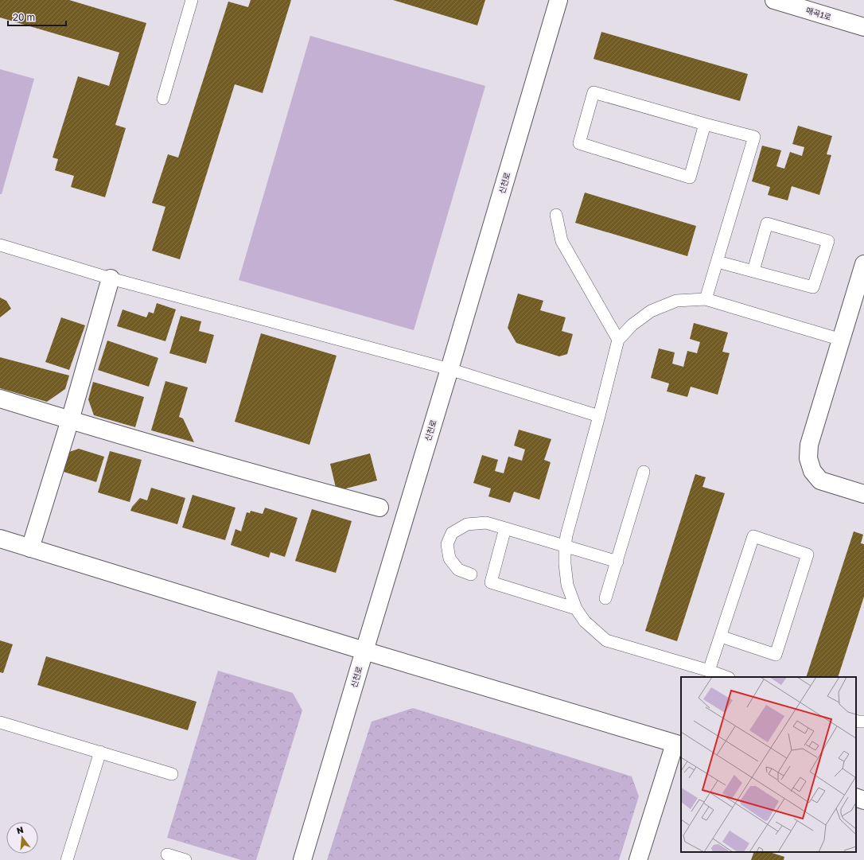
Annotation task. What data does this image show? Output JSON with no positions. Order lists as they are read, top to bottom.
{
  "streets": {
    "street": ["매곡1로", "신천로"]
  },
  "scale_bar": "20 m",
  "north": "top"
}
